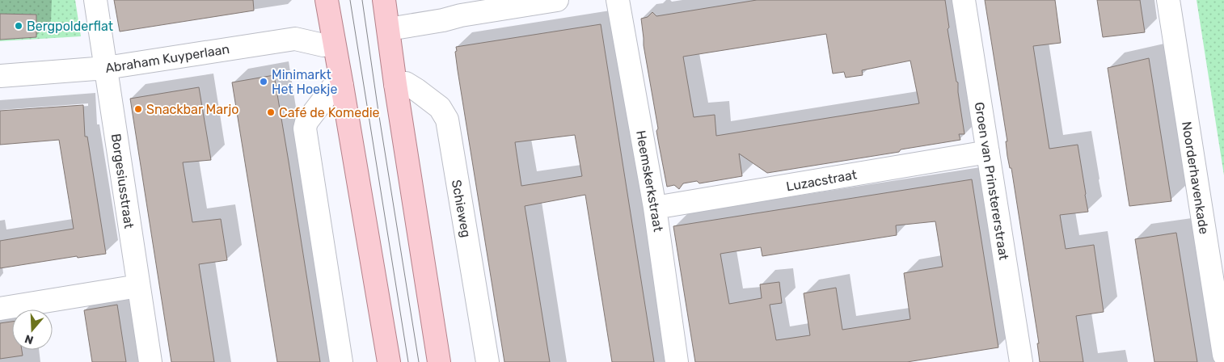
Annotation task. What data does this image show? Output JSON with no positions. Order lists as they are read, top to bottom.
{
  "streets": {
    "street": [
      "Abraham Kuyperlaan",
      "Noorderhavenkade",
      "Luzacstraat",
      "Borgesiusstraat",
      "Heemskerkstraat",
      "Groen van Prinstererstraat",
      "Schieweg"
    ]
  },
  "crossings": [
    ["Abraham Kuyperlaan", "Borgesiusstraat"],
    ["Luzacstraat", "Heemskerkstraat"],
    ["Luzacstraat", "Groen van Prinstererstraat"]
  ],
  "places": [
    "Bergpolderflat",
    "Minimarkt Het Hoekje",
    "Snackbar Marjo",
    "Café de Komedie"
  ],
  "north": "bottom"
}
